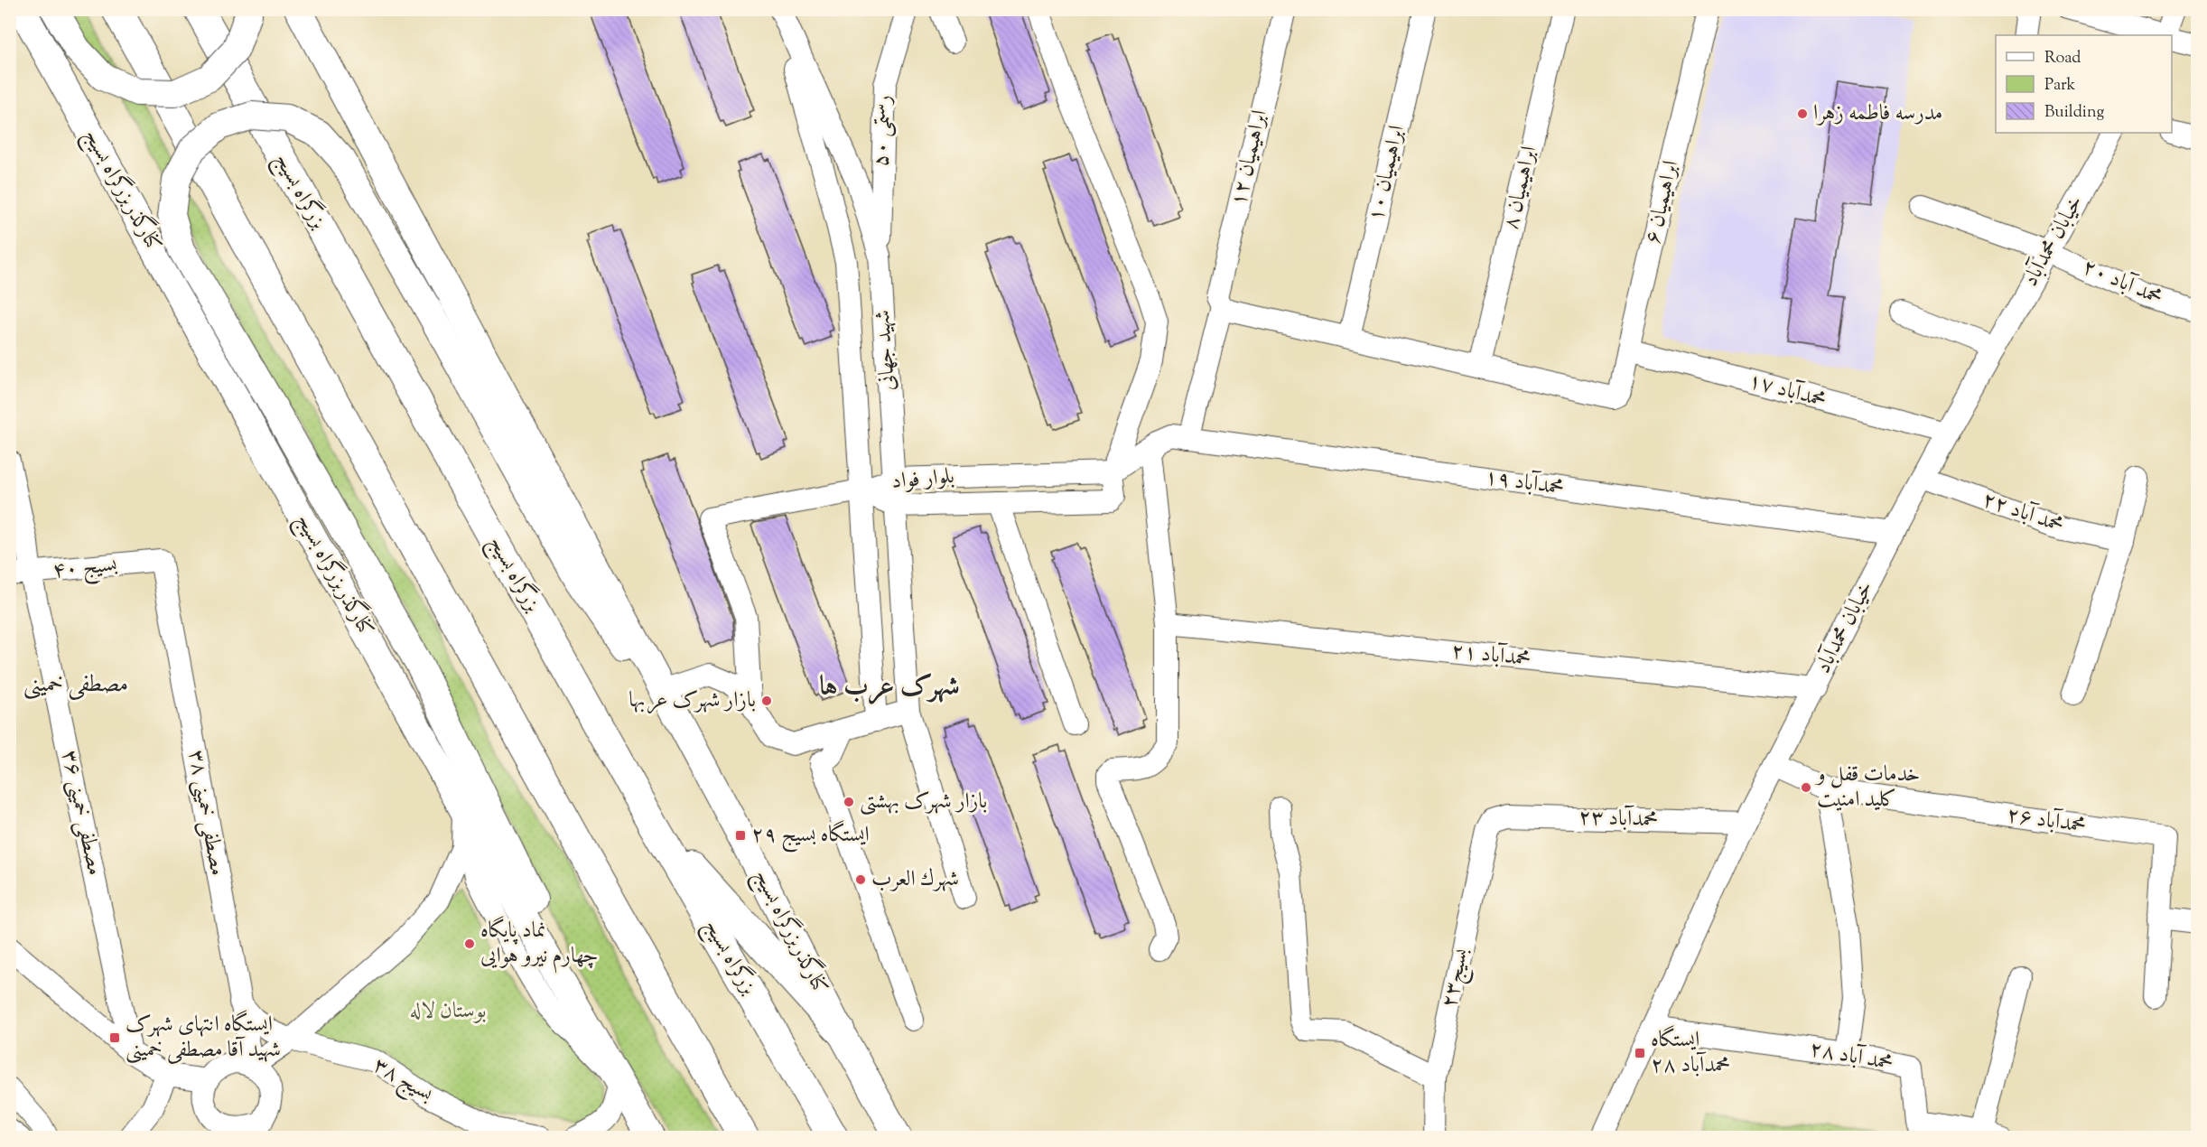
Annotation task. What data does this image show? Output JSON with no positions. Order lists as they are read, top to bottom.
{
  "streets": {
    "highway": ["بزرگراه بسیج"],
    "main road": ["کنارگذربزرگراه بسیج"],
    "street": [
      "رستمی ۵۰",
      "ابراهیمیان ۱۲",
      "ابراهیمیان ۱۰",
      "ابراهیمیان ۸",
      "ابراهیمیان ۶",
      "خیابان محمدآباد",
      "محمد آباد ۲۰",
      "شهید جهانی",
      "محمدآباد ۱۷",
      "بلوار فواد",
      "محمدآباد ۱۹",
      "محمد آباد ۲۲",
      "بسیج ۴۰",
      "محمدآباد ۲۱",
      "مصطفی خمینی ۳۶",
      "مصطفی خمینی ۳۸",
      "محمدآباد ۲۳",
      "محمدآباد ۲۶",
      "بسیج۲۳",
      "محمد آباد ۲۸",
      "بسیج ۳۸"
    ]
  },
  "crossings": [
    ["رستمی ۵۰", "شهید جهانی"],
    ["ابراهیمیان ۱۲", "محمدآباد ۱۹"],
    ["ابراهیمیان ۸", "ابراهیمیان ۶"],
    ["ابراهیمیان ۶", "محمدآباد ۱۷"],
    ["خیابان محمدآباد", "محمد آباد ۲۰"],
    ["خیابان محمدآباد", "محمدآباد ۱۷"],
    ["خیابان محمدآباد", "محمدآباد ۱۹"],
    ["خیابان محمدآباد", "محمد آباد ۲۲"],
    ["خیابان محمدآباد", "محمدآباد ۲۱"],
    ["خیابان محمدآباد", "محمدآباد ۲۳"],
    ["خیابان محمدآباد", "محمدآباد ۲۶"],
    ["خیابان محمدآباد", "محمد آباد ۲۸"],
    ["شهید جهانی", "بلوار فواد"],
    ["بسیج ۴۰", "مصطفی خمینی ۳۶"],
    ["بسیج ۴۰", "مصطفی خمینی ۳۸"],
    ["مصطفی خمینی ۳۸", "بسیج ۳۸"],
    ["محمدآباد ۲۳", "بسیج۲۳"]
  ],
  "districts": ["مصطفی خمینی", "شهرک عرب ها"],
  "parks": ["بوستان لاله"],
  "places": {
    "other": [
      "مدرسه فاطمه زهرا",
      "بازار شهرک عربها",
      "خدمات قفل و کلید امنیت",
      "بازار شهرک بهشتی",
      "شهرك العرب",
      "نماد پایگاه چهارم نیرو هوایی"
    ],
    "transit": ["ایستگاه بسیج ۲۹", "ایستگاه انتهای شهرک شهید آقا مصطفی خمینی", "ایستگاه محمدآباد ۲۸"]
  },
  "legend": ["Road", "Park", "Building"]
}
